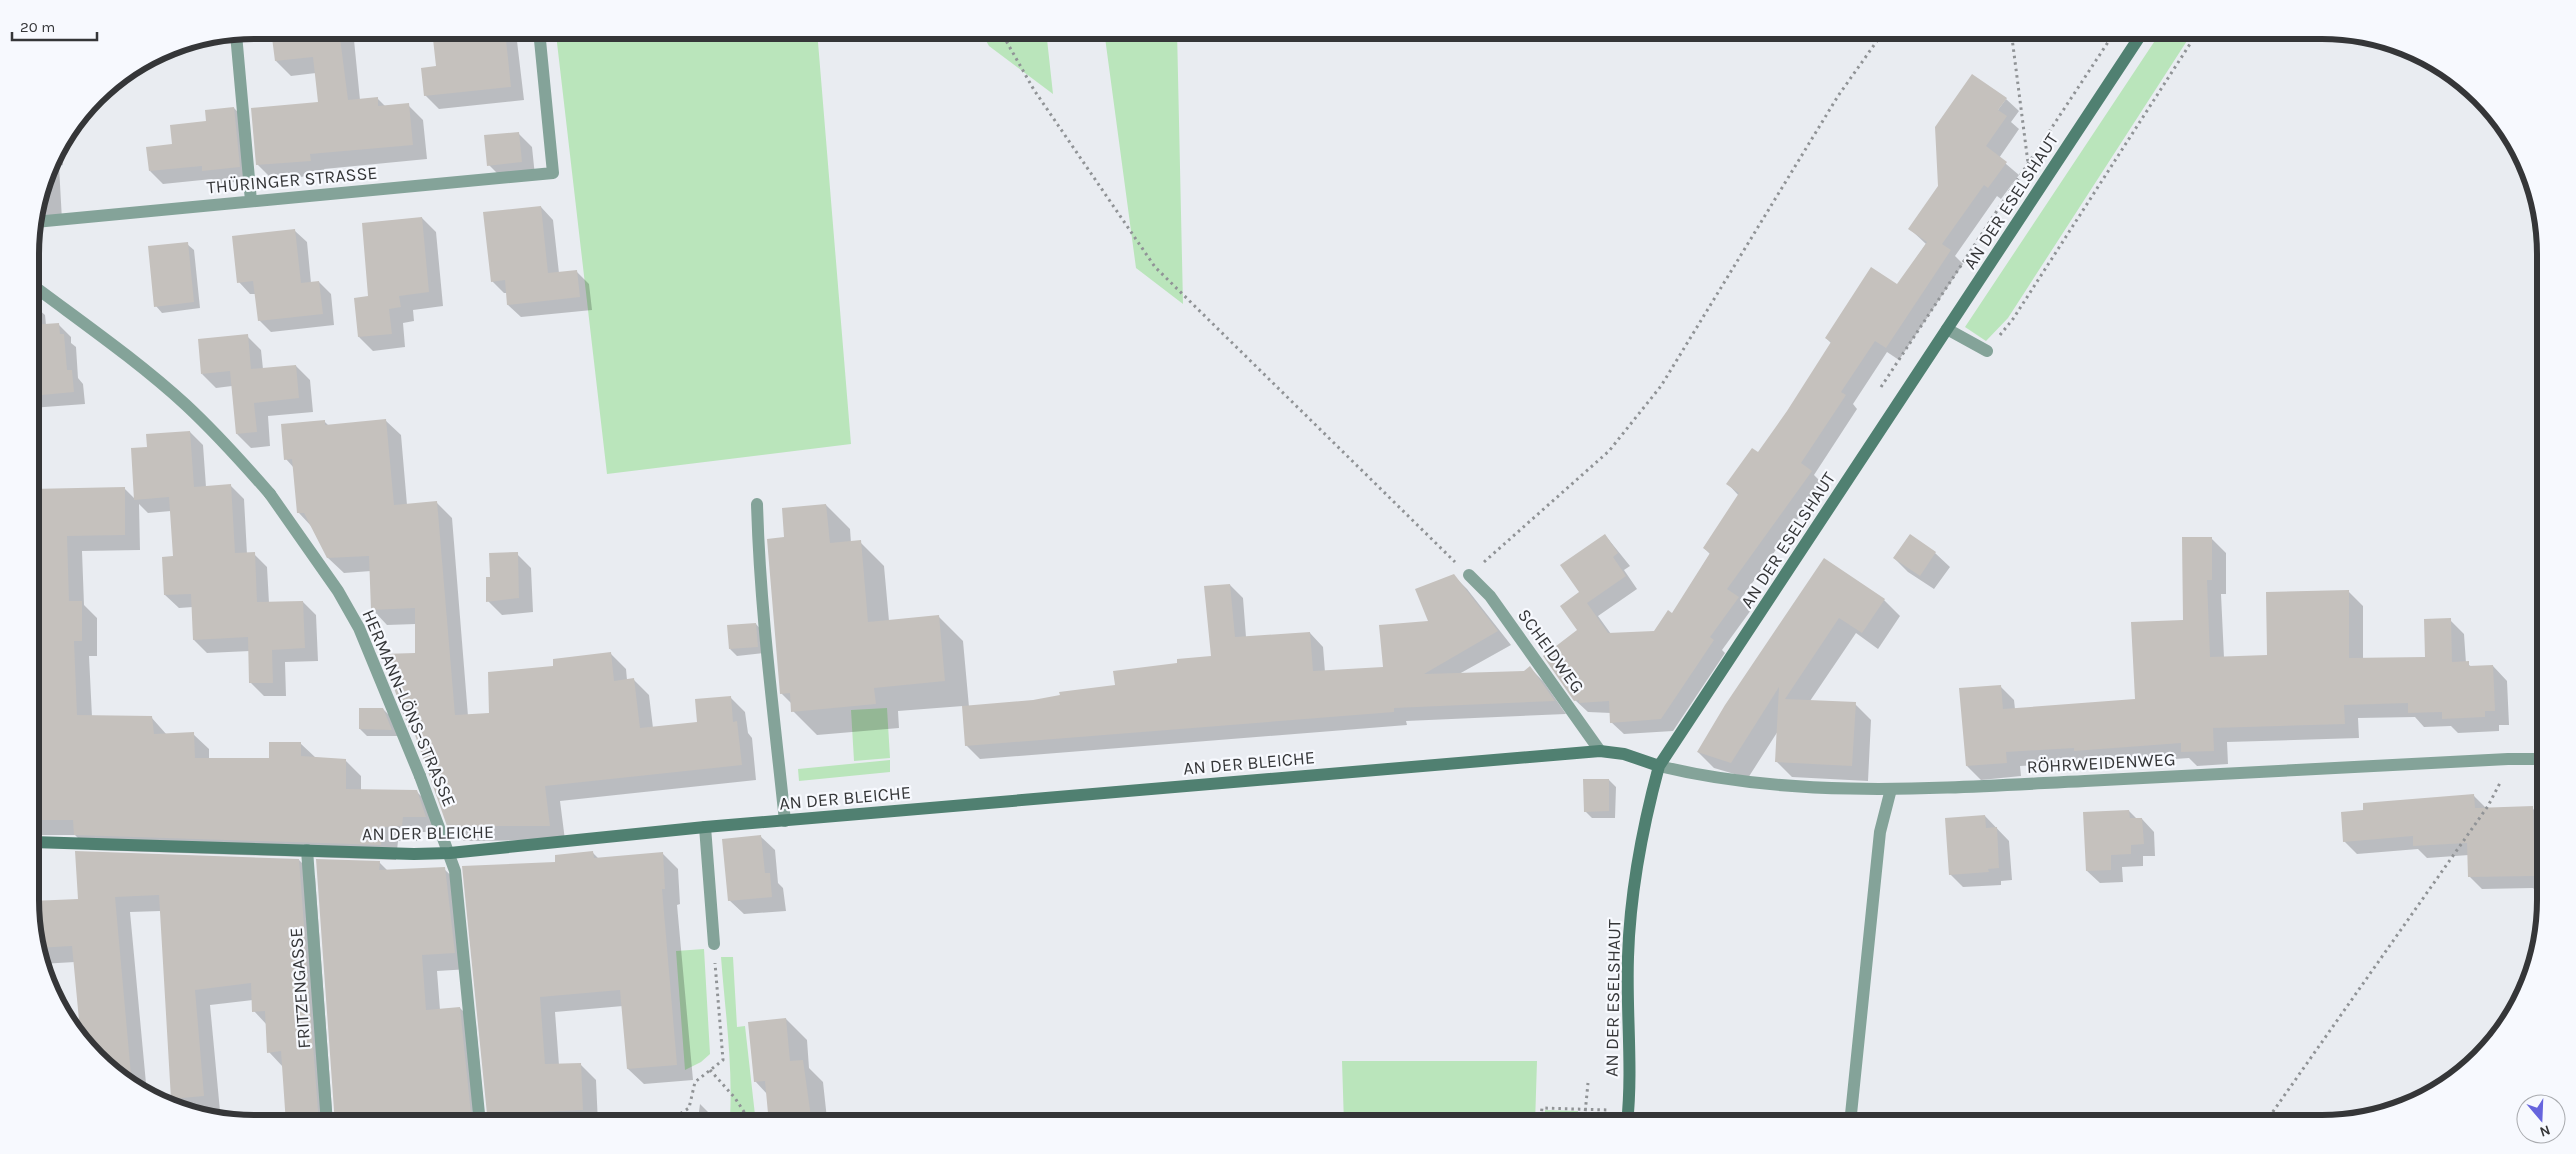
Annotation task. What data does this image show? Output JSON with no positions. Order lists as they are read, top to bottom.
{
  "streets": {
    "main road": ["AN DER ESELSHAUT", "AN DER BLEICHE"],
    "street": [
      "THÜRINGER STRASSE",
      "SCHEIDWEG",
      "HERMANN-LÖNS-STRASSE",
      "RÖHRWEIDENWEG",
      "FRITZENGASSE"
    ]
  },
  "crossings": [
    ["AN DER ESELSHAUT", "AN DER BLEICHE"],
    ["AN DER ESELSHAUT", "RÖHRWEIDENWEG"],
    ["SCHEIDWEG", "AN DER BLEICHE"],
    ["HERMANN-LÖNS-STRASSE", "AN DER BLEICHE"],
    ["AN DER BLEICHE", "RÖHRWEIDENWEG"],
    ["AN DER BLEICHE", "FRITZENGASSE"]
  ],
  "scale_bar": "20 m",
  "north": "bottom"
}
